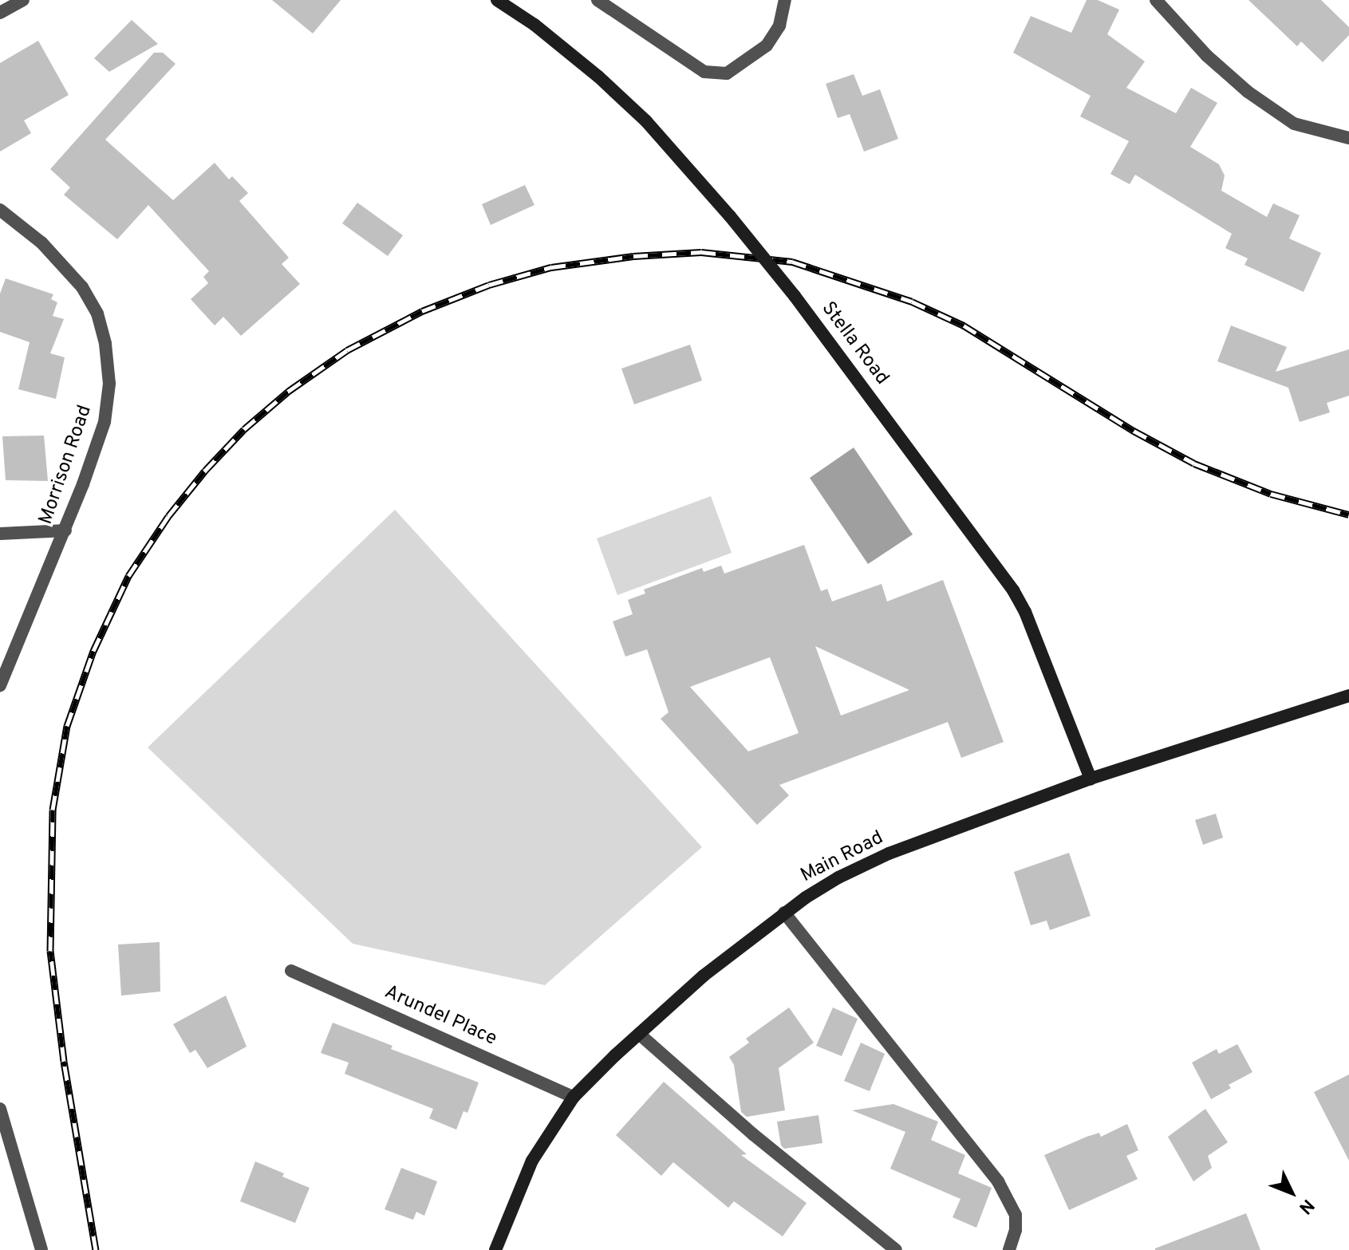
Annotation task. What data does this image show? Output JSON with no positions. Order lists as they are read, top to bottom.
{
  "streets": {
    "main road": ["Stella Road", "Main Road"],
    "street": ["Morrison Road", "Arundel Place"]
  },
  "crossings": [
    ["Stella Road", "Main Road"],
    ["Main Road", "Arundel Place"]
  ],
  "north": "bottom right"
}
